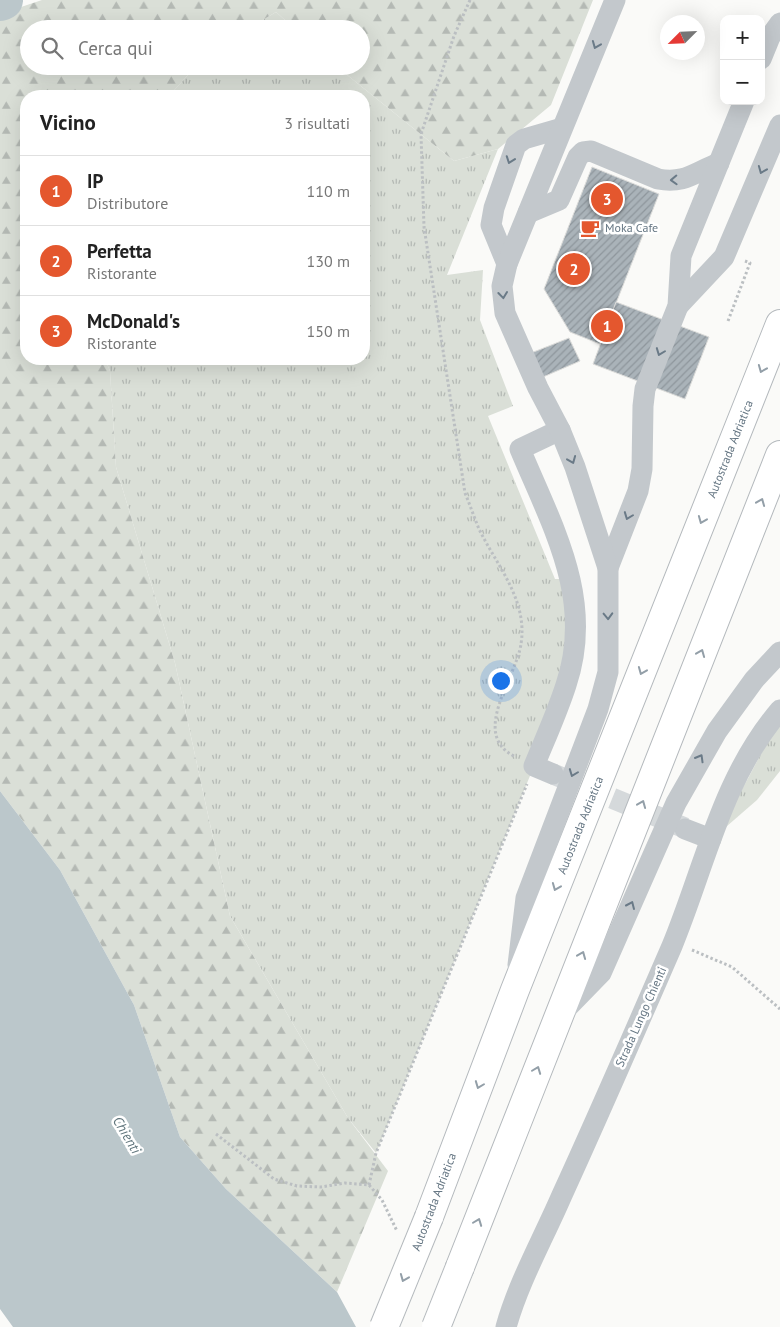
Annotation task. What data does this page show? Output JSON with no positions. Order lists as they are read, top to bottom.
{
  "streets": {
    "highway": ["Autostrada Adriatica"],
    "lane": ["Strada Lungo Chienti"]
  },
  "water": ["Chienti"],
  "places": {
    "cafe": ["Moka Cafe"]
  },
  "north": "bottom left",
  "page": {
    "map_buttons": ["+", "−"],
    "search": "Cerca qui",
    "heading": ["Vicino", "3 risultati"],
    "list": [
      {
        "mark": "1",
        "name": "IP",
        "note": "Distributore",
        "value": "110 m"
      },
      {
        "mark": "2",
        "name": "Perfetta",
        "note": "Ristorante",
        "value": "130 m"
      },
      {
        "mark": "3",
        "name": "McDonald's",
        "note": "Ristorante",
        "value": "150 m"
      }
    ],
    "pins": ["3", "2", "1"]
  }
}
